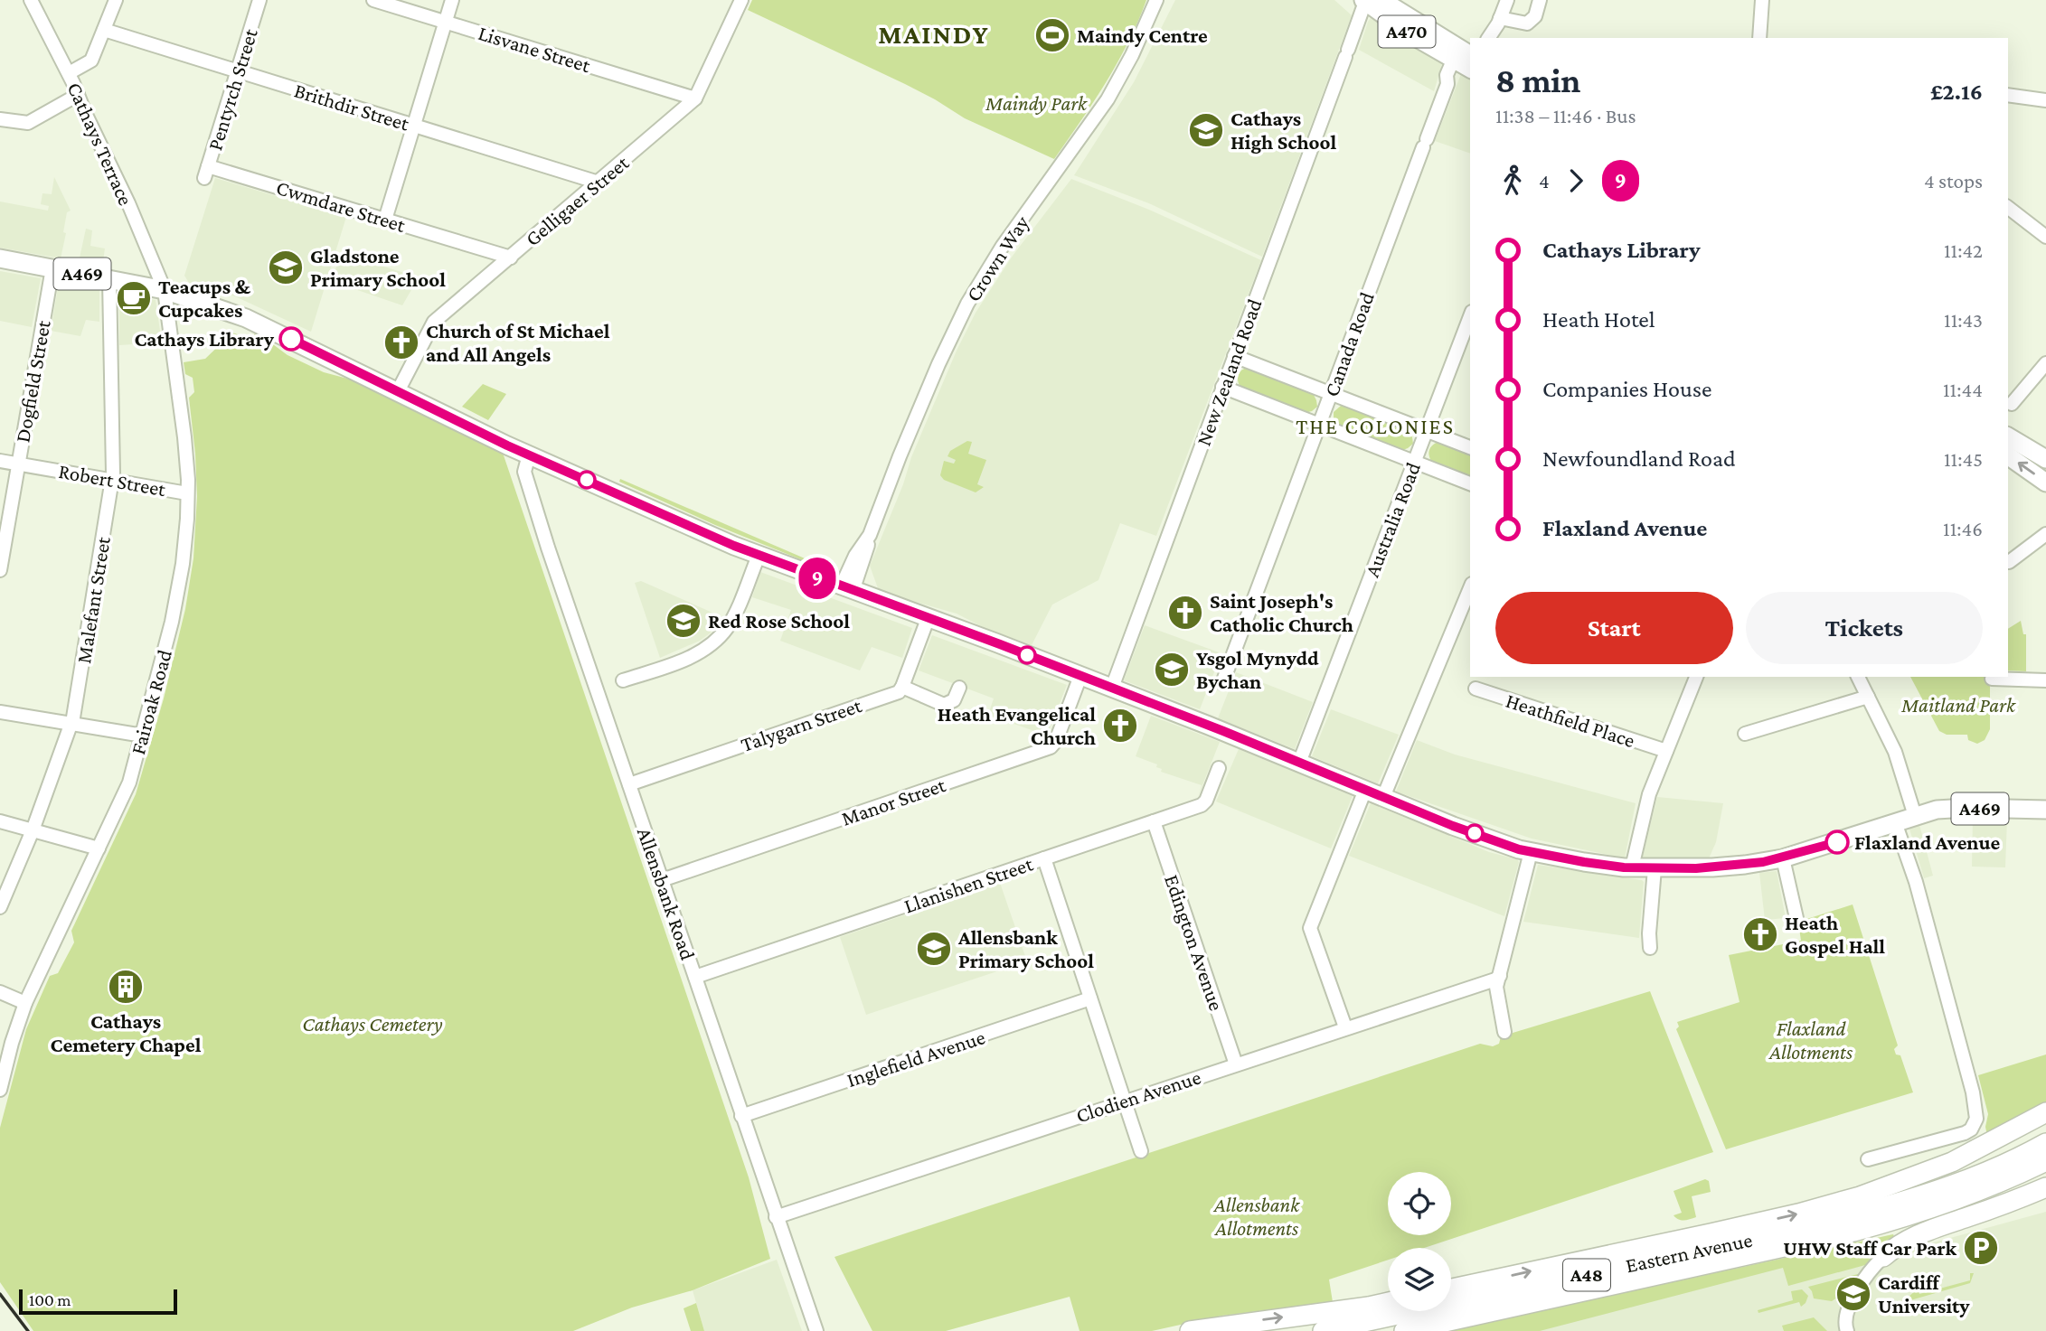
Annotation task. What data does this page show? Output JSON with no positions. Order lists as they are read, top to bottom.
{
  "streets": {
    "highway": ["Eastern Avenue", "A48"],
    "main road": ["A470", "A469"],
    "street": [
      "Lisvane Street",
      "Pentyrch Street",
      "Brithdir Street",
      "Cathays Terrace",
      "Gelligaer Street",
      "Cwmdare Street",
      "Crown Way",
      "Canada Road",
      "New Zealand Road",
      "Dogfield Street",
      "Robert Street",
      "Australia Road",
      "Malefant Street",
      "Fairoak Road",
      "Heathfield Place",
      "Talygarn Street",
      "Manor Street",
      "Llanishen Street",
      "Allensbank Road",
      "Edington Avenue",
      "Inglefield Avenue",
      "Clodien Avenue"
    ]
  },
  "crossings": [
    ["A470", "Canada Road"],
    ["A470", "New Zealand Road"],
    ["Lisvane Street", "Gelligaer Street"],
    ["Pentyrch Street", "Brithdir Street"],
    ["Pentyrch Street", "Cwmdare Street"],
    ["Brithdir Street", "Gelligaer Street"],
    ["Cathays Terrace", "A469"],
    ["Cathays Terrace", "Fairoak Road"],
    ["Gelligaer Street", "Cwmdare Street"],
    ["Gelligaer Street", "A469"],
    ["Crown Way", "A469"],
    ["A469", "New Zealand Road"],
    ["A469", "Dogfield Street"],
    ["A469", "Australia Road"],
    ["A469", "Malefant Street"],
    ["A469", "Fairoak Road"],
    ["A469", "Manor Street"],
    ["A469", "Allensbank Road"],
    ["Dogfield Street", "Robert Street"],
    ["Robert Street", "Malefant Street"],
    ["Robert Street", "Fairoak Road"],
    ["Talygarn Street", "Allensbank Road"],
    ["Manor Street", "Allensbank Road"],
    ["Llanishen Street", "Allensbank Road"],
    ["Llanishen Street", "Edington Avenue"],
    ["Allensbank Road", "Inglefield Avenue"],
    ["Allensbank Road", "Clodien Avenue"],
    ["Edington Avenue", "Clodien Avenue"]
  ],
  "districts": ["MAINDY", "THE COLONIES"],
  "parks": [
    "Maindy Park",
    "Maitland Park",
    "Cathays Cemetery",
    "Flaxland Allotments",
    "Allensbank Allotments"
  ],
  "places": {
    "sports": ["Maindy Centre"],
    "school or university": [
      "Cathays High School",
      "Gladstone Primary School",
      "Red Rose School",
      "Ysgol Mynydd Bychan",
      "Allensbank Primary School",
      "Cardiff University"
    ],
    "cafe": ["Teacups & Cupcakes"],
    "other": ["Cathays Library", "Flaxland Avenue"],
    "church": [
      "Church of St Michael and All Angels",
      "Saint Joseph's Catholic Church",
      "Heath Evangelical Church",
      "Heath Gospel Hall"
    ],
    "building": ["Cathays Cemetery Chapel"],
    "parking": ["UHW Staff Car Park"]
  },
  "lines": ["bus line 9"],
  "scale_bar": "100 m",
  "page": {
    "on_map": "9",
    "heading": ["8 min", "11:38 – 11:46 · Bus", "£2.16"],
    "legs": ["4", "9", "4 stops"],
    "list": [
      {
        "name": "Cathays Library",
        "value": "11:42"
      },
      {
        "name": "Heath Hotel",
        "value": "11:43"
      },
      {
        "name": "Companies House",
        "value": "11:44"
      },
      {
        "name": "Newfoundland Road",
        "value": "11:45"
      },
      {
        "name": "Flaxland Avenue",
        "value": "11:46"
      }
    ],
    "buttons": ["Start", "Tickets"],
    "scale": "100 m"
  }
}
